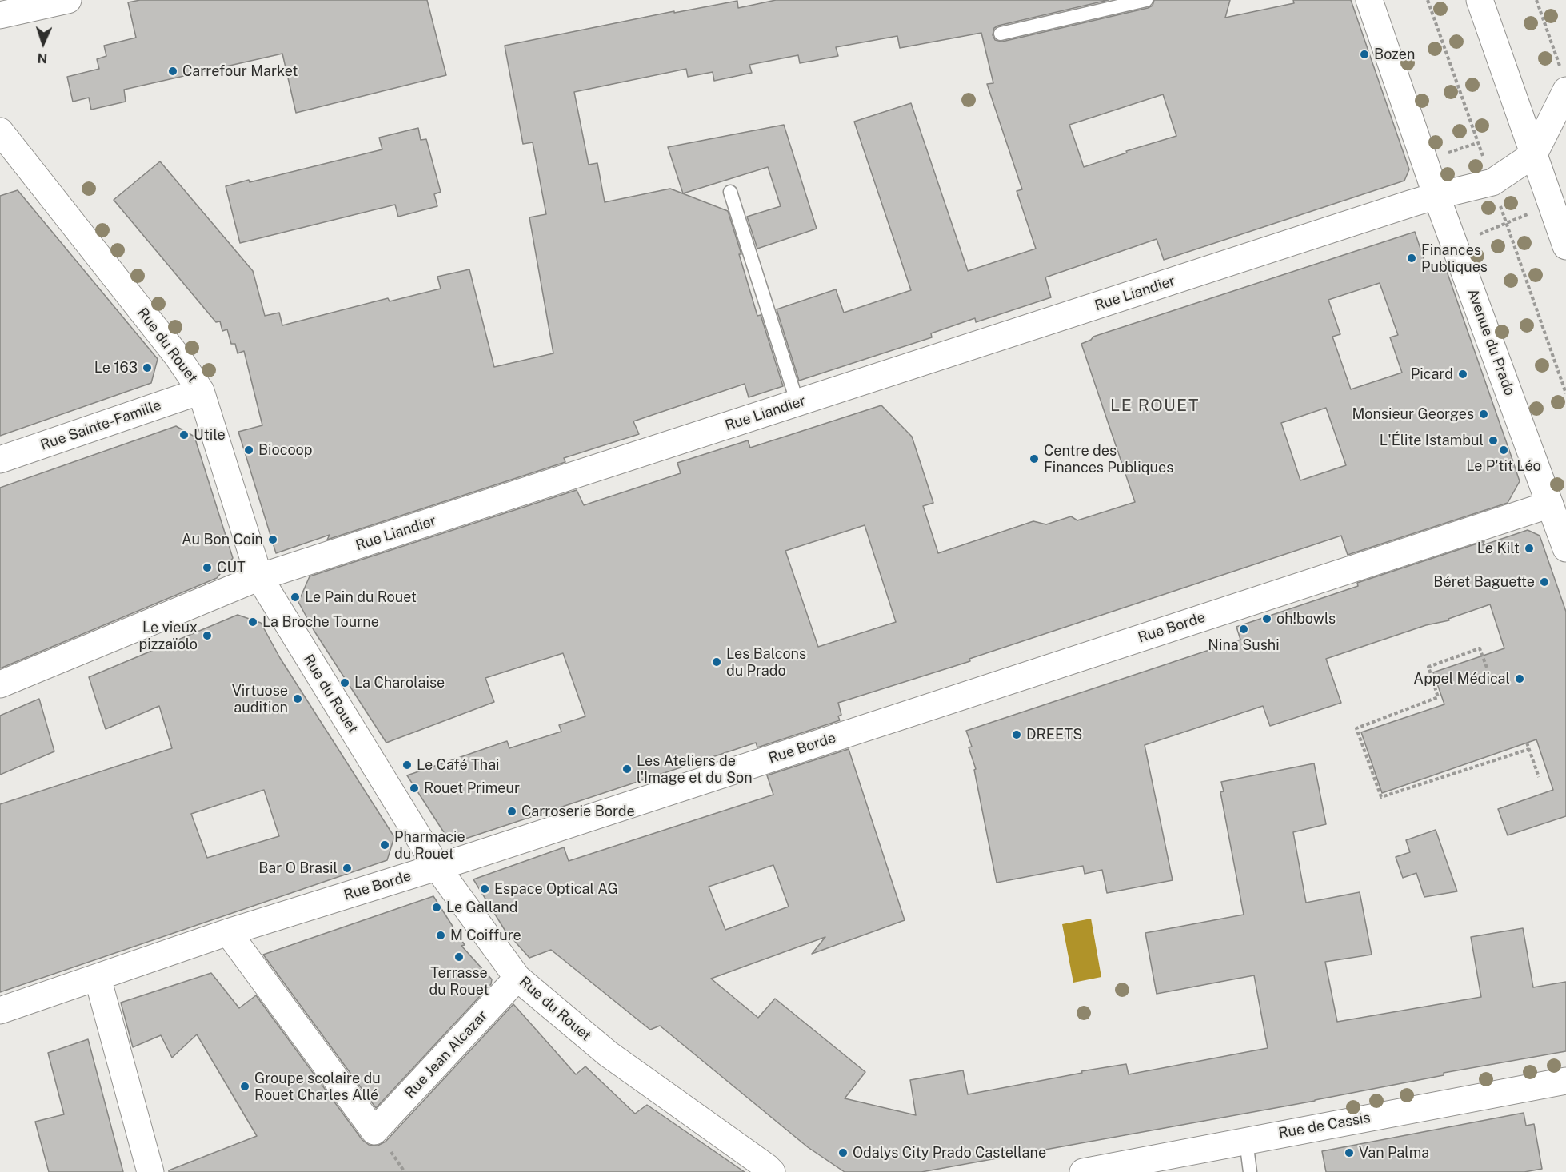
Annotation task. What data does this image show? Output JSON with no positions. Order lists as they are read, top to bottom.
{
  "streets": {
    "street": [
      "Rue Liandier",
      "Avenue du Prado",
      "Rue du Rouet",
      "Rue Sainte-Famille",
      "Rue Borde",
      "Rue Jean Alcazar",
      "Rue de Cassis"
    ]
  },
  "crossings": [
    ["Rue Liandier", "Avenue du Prado"],
    ["Rue Liandier", "Rue du Rouet"],
    ["Avenue du Prado", "Rue Borde"],
    ["Rue du Rouet", "Rue Sainte-Famille"],
    ["Rue du Rouet", "Rue Borde"],
    ["Rue du Rouet", "Rue Jean Alcazar"],
    ["Rue Borde", "Rue Jean Alcazar"]
  ],
  "districts": ["LE ROUET"],
  "places": [
    "Bozen",
    "Carrefour Market",
    "Finances Publiques",
    "Le 163",
    "Picard",
    "Monsieur Georges",
    "Utile",
    "L'Élite Istambul",
    "Biocoop",
    "Le P'tit Léo",
    "Centre des Finances Publiques",
    "Au Bon Coin",
    "Le Kilt",
    "CUT",
    "Béret Baguette",
    "Le Pain du Rouet",
    "oh!bowls",
    "La Broche Tourne",
    "Nina Sushi",
    "Le vieux pizzaïolo",
    "Les Balcons du Prado",
    "Appel Médical",
    "La Charolaise",
    "Virtuose audition",
    "DREETS",
    "Le Café Thai",
    "Les Ateliers de l'Image et du Son",
    "Rouet Primeur",
    "Carroserie Borde",
    "Pharmacie du Rouet",
    "Bar O Brasil",
    "Espace Optical AG",
    "Le Galland",
    "M Coiffure",
    "Terrasse du Rouet",
    "Groupe scolaire du Rouet Charles Allé",
    "Odalys City Prado Castellane",
    "Van Palma"
  ],
  "north": "bottom"
}
